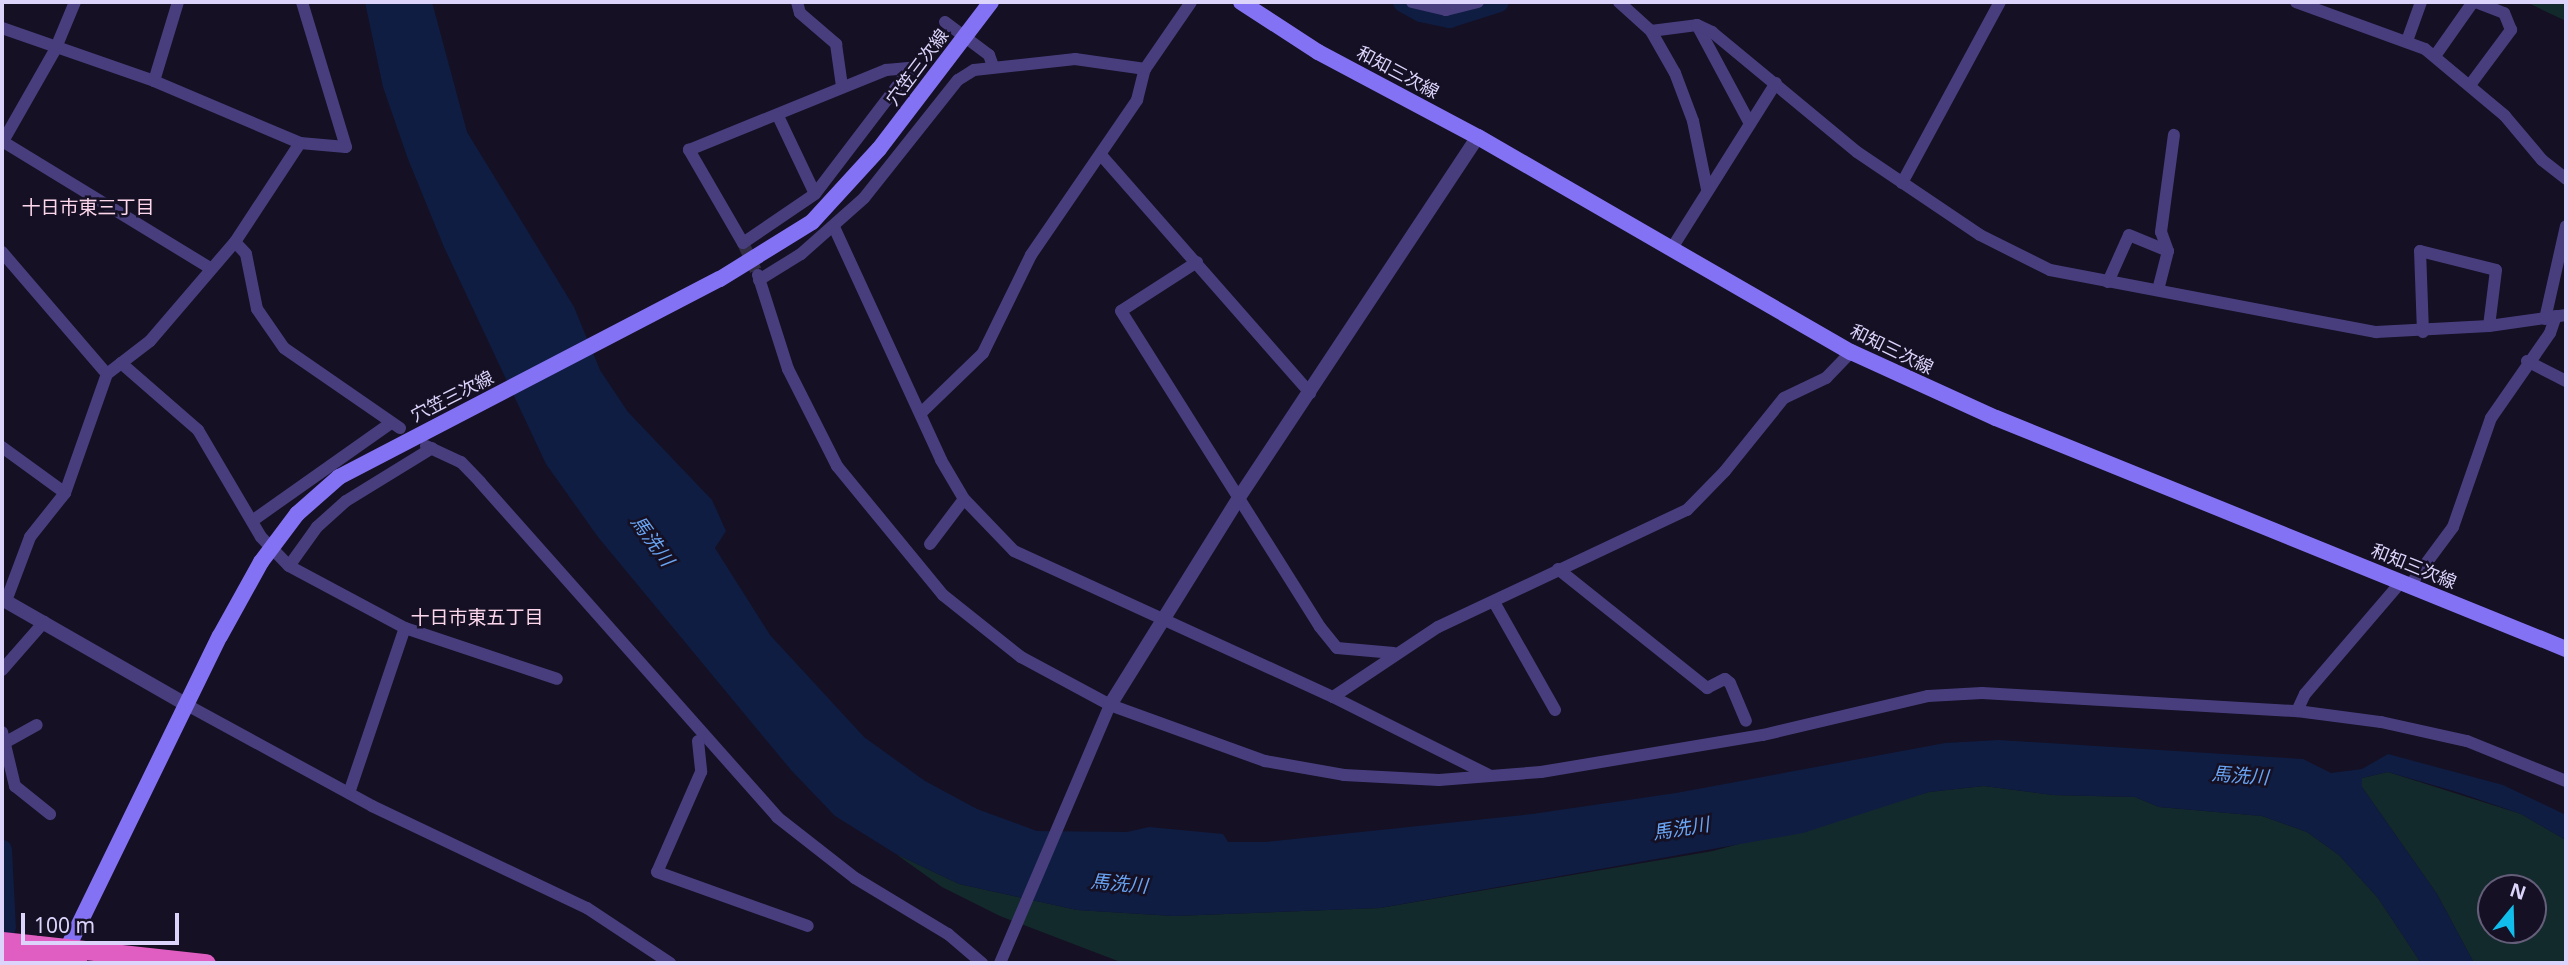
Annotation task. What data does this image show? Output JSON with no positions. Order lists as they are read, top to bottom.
{
  "streets": {
    "main road": ["穴笠三次線", "和知三次線"]
  },
  "districts": ["十日市東三丁目", "十日市東五丁目"],
  "water": ["馬洗川"],
  "scale_bar": "100 m",
  "north": "top"
}
